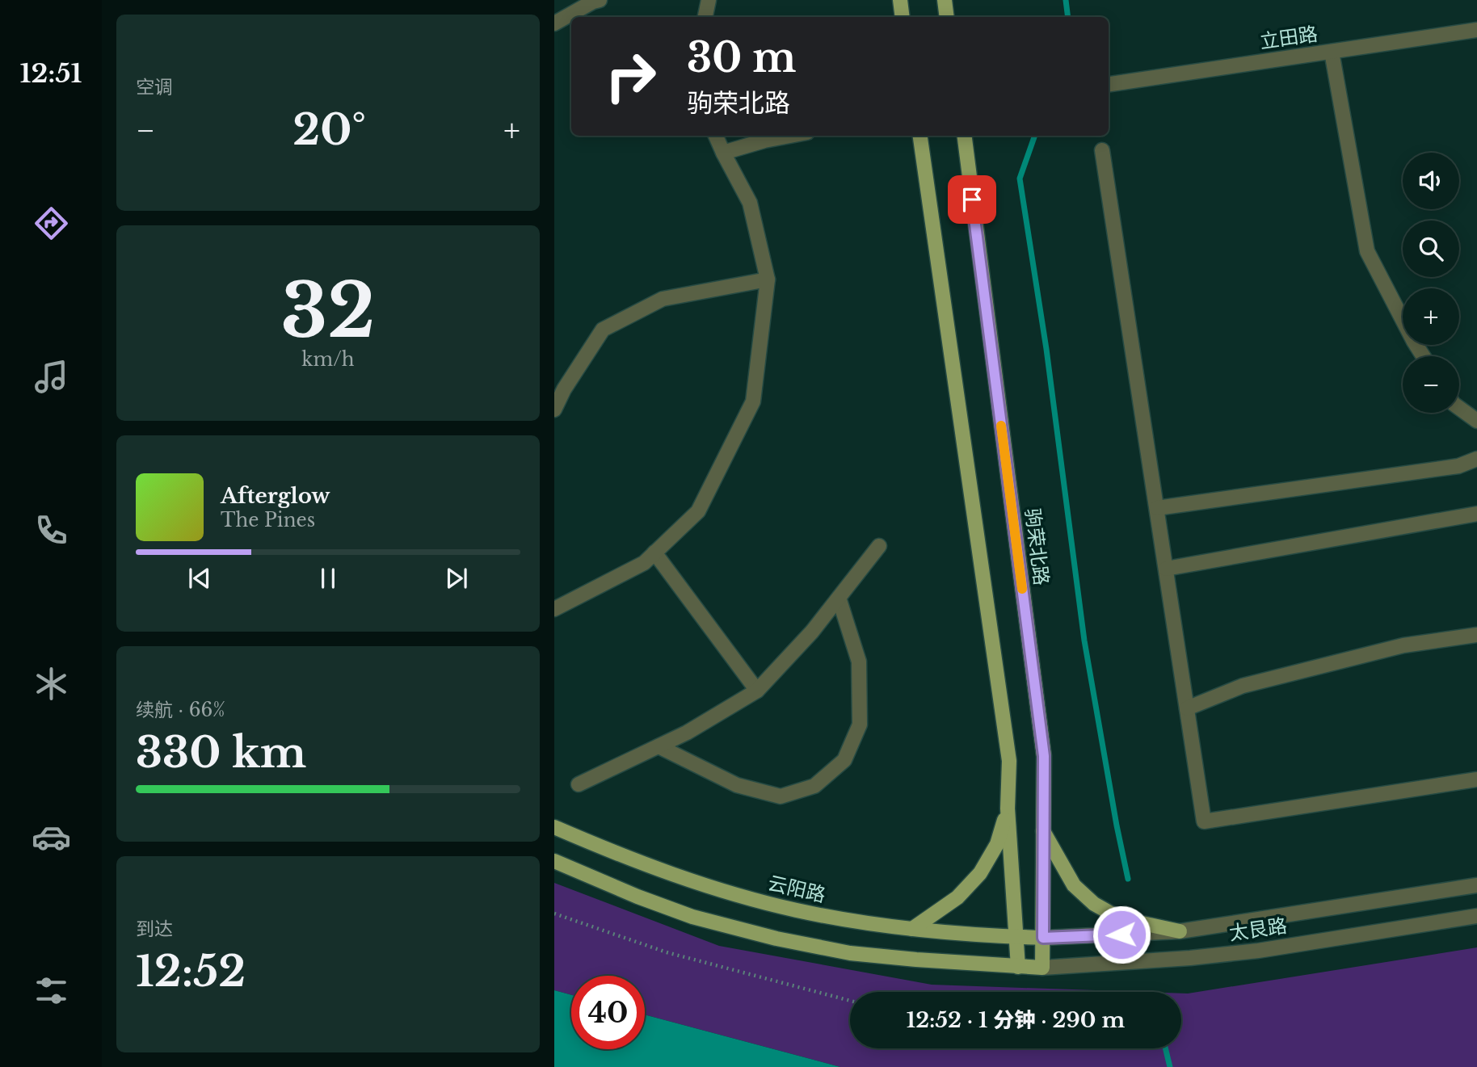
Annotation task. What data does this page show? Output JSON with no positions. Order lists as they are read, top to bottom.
{
  "streets": {
    "main road": ["驹荣北路", "云阳路"],
    "street": ["立田路", "太艮路"]
  },
  "crossings": [
    ["驹荣北路", "云阳路"],
    ["驹荣北路", "太艮路"],
    ["云阳路", "太艮路"]
  ],
  "page": {
    "tabs": "12:51",
    "tile": [
      "空调",
      ["32", "km/h"],
      ["续航 · 66%", "330 km"],
      ["到达", "12:52"]
    ],
    "turn": ["30 m", "驹荣北路"],
    "heat": ["−", "20°", "+"],
    "map_buttons": ["+", "−"],
    "song": ["Afterglow", "The Pines"],
    "limit": "40",
    "trip": "12:52 · 1 分钟 · 290 m"
  }
}
